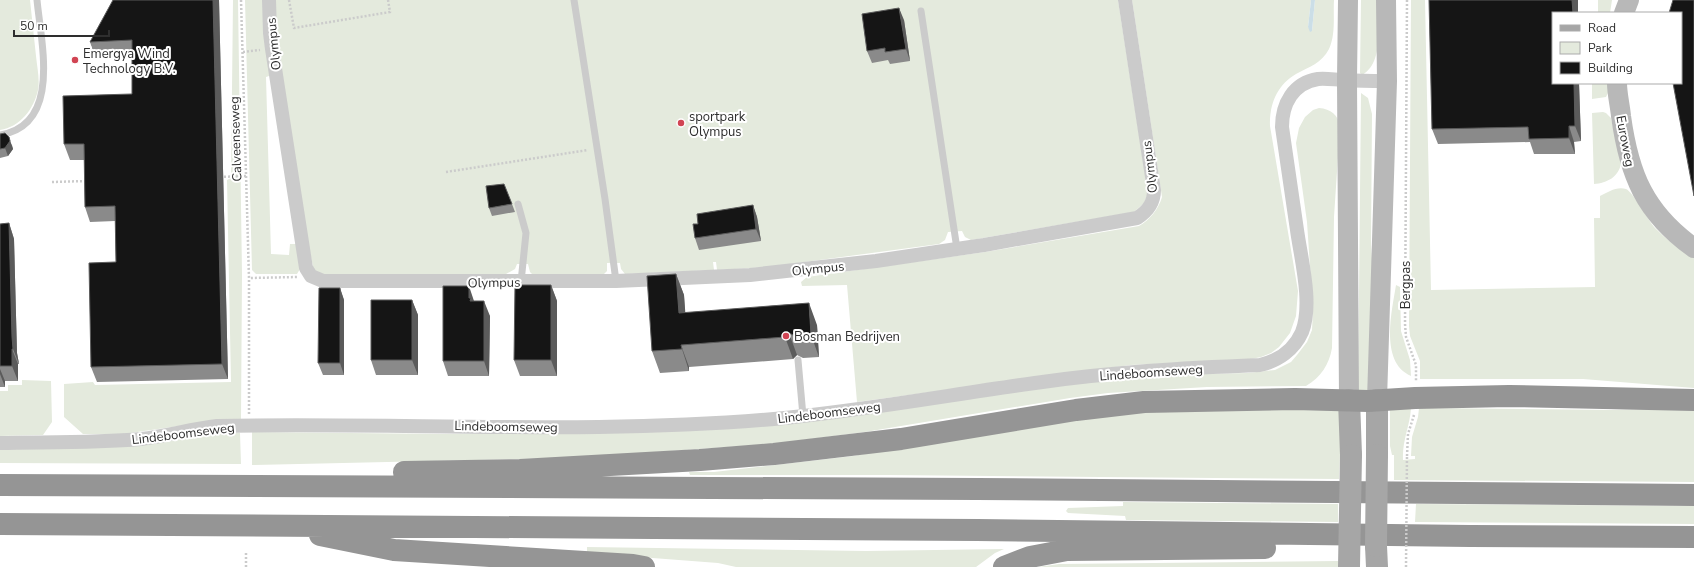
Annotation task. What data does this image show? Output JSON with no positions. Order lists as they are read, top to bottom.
{
  "streets": {
    "main road": ["Euroweg", "Bergpas"],
    "street": ["Olympus", "Lindeboomseweg"],
    "path": ["Calveenseweg"]
  },
  "crossings": [
    ["Bergpas", "Lindeboomseweg"]
  ],
  "places": ["Emergya Wind Technology B.V.", "sportpark Olympus", "Bosman Bedrijven"],
  "legend": ["Road", "Park", "Building"],
  "scale_bar": "50 m"
}
